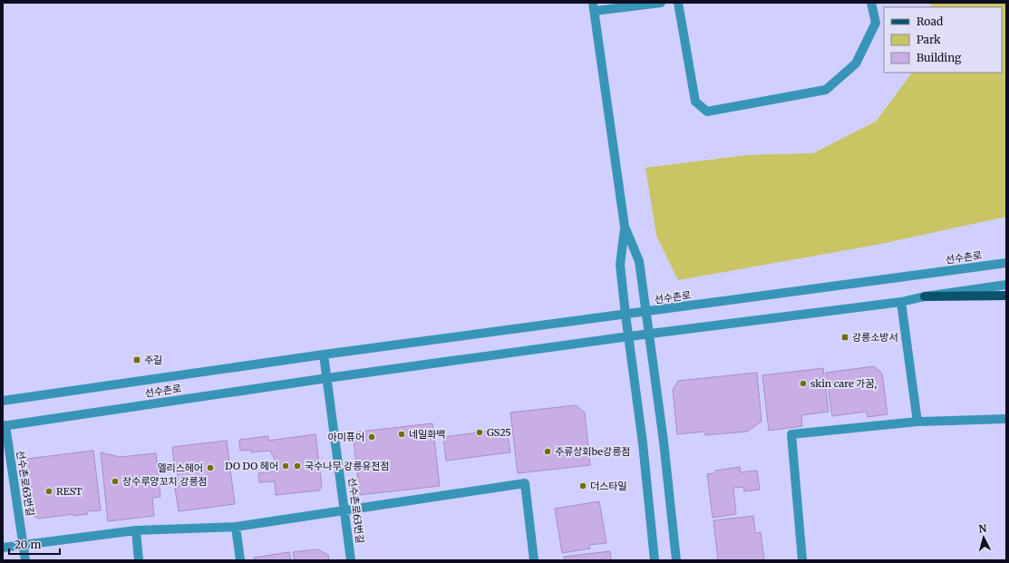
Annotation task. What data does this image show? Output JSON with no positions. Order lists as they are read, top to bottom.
{
  "streets": {
    "street": ["선수촌로", "선수촌로63번길"]
  },
  "crossings": [
    ["선수촌로", "선수촌로63번길"]
  ],
  "places": {
    "transit": ["강릉소방서", "주길"],
    "other": [
      "skin care 가꿈,",
      "GS25",
      "네일화백",
      "아미퓨어",
      "주류상회be강릉점",
      "DO DO 헤어",
      "국수나무 강릉유천점",
      "엘리스헤어",
      "장수루양꼬치 강릉점",
      "더스타일",
      "REST"
    ]
  },
  "legend": ["Road", "Park", "Building"],
  "scale_bar": "20 m",
  "north": "top"
}
